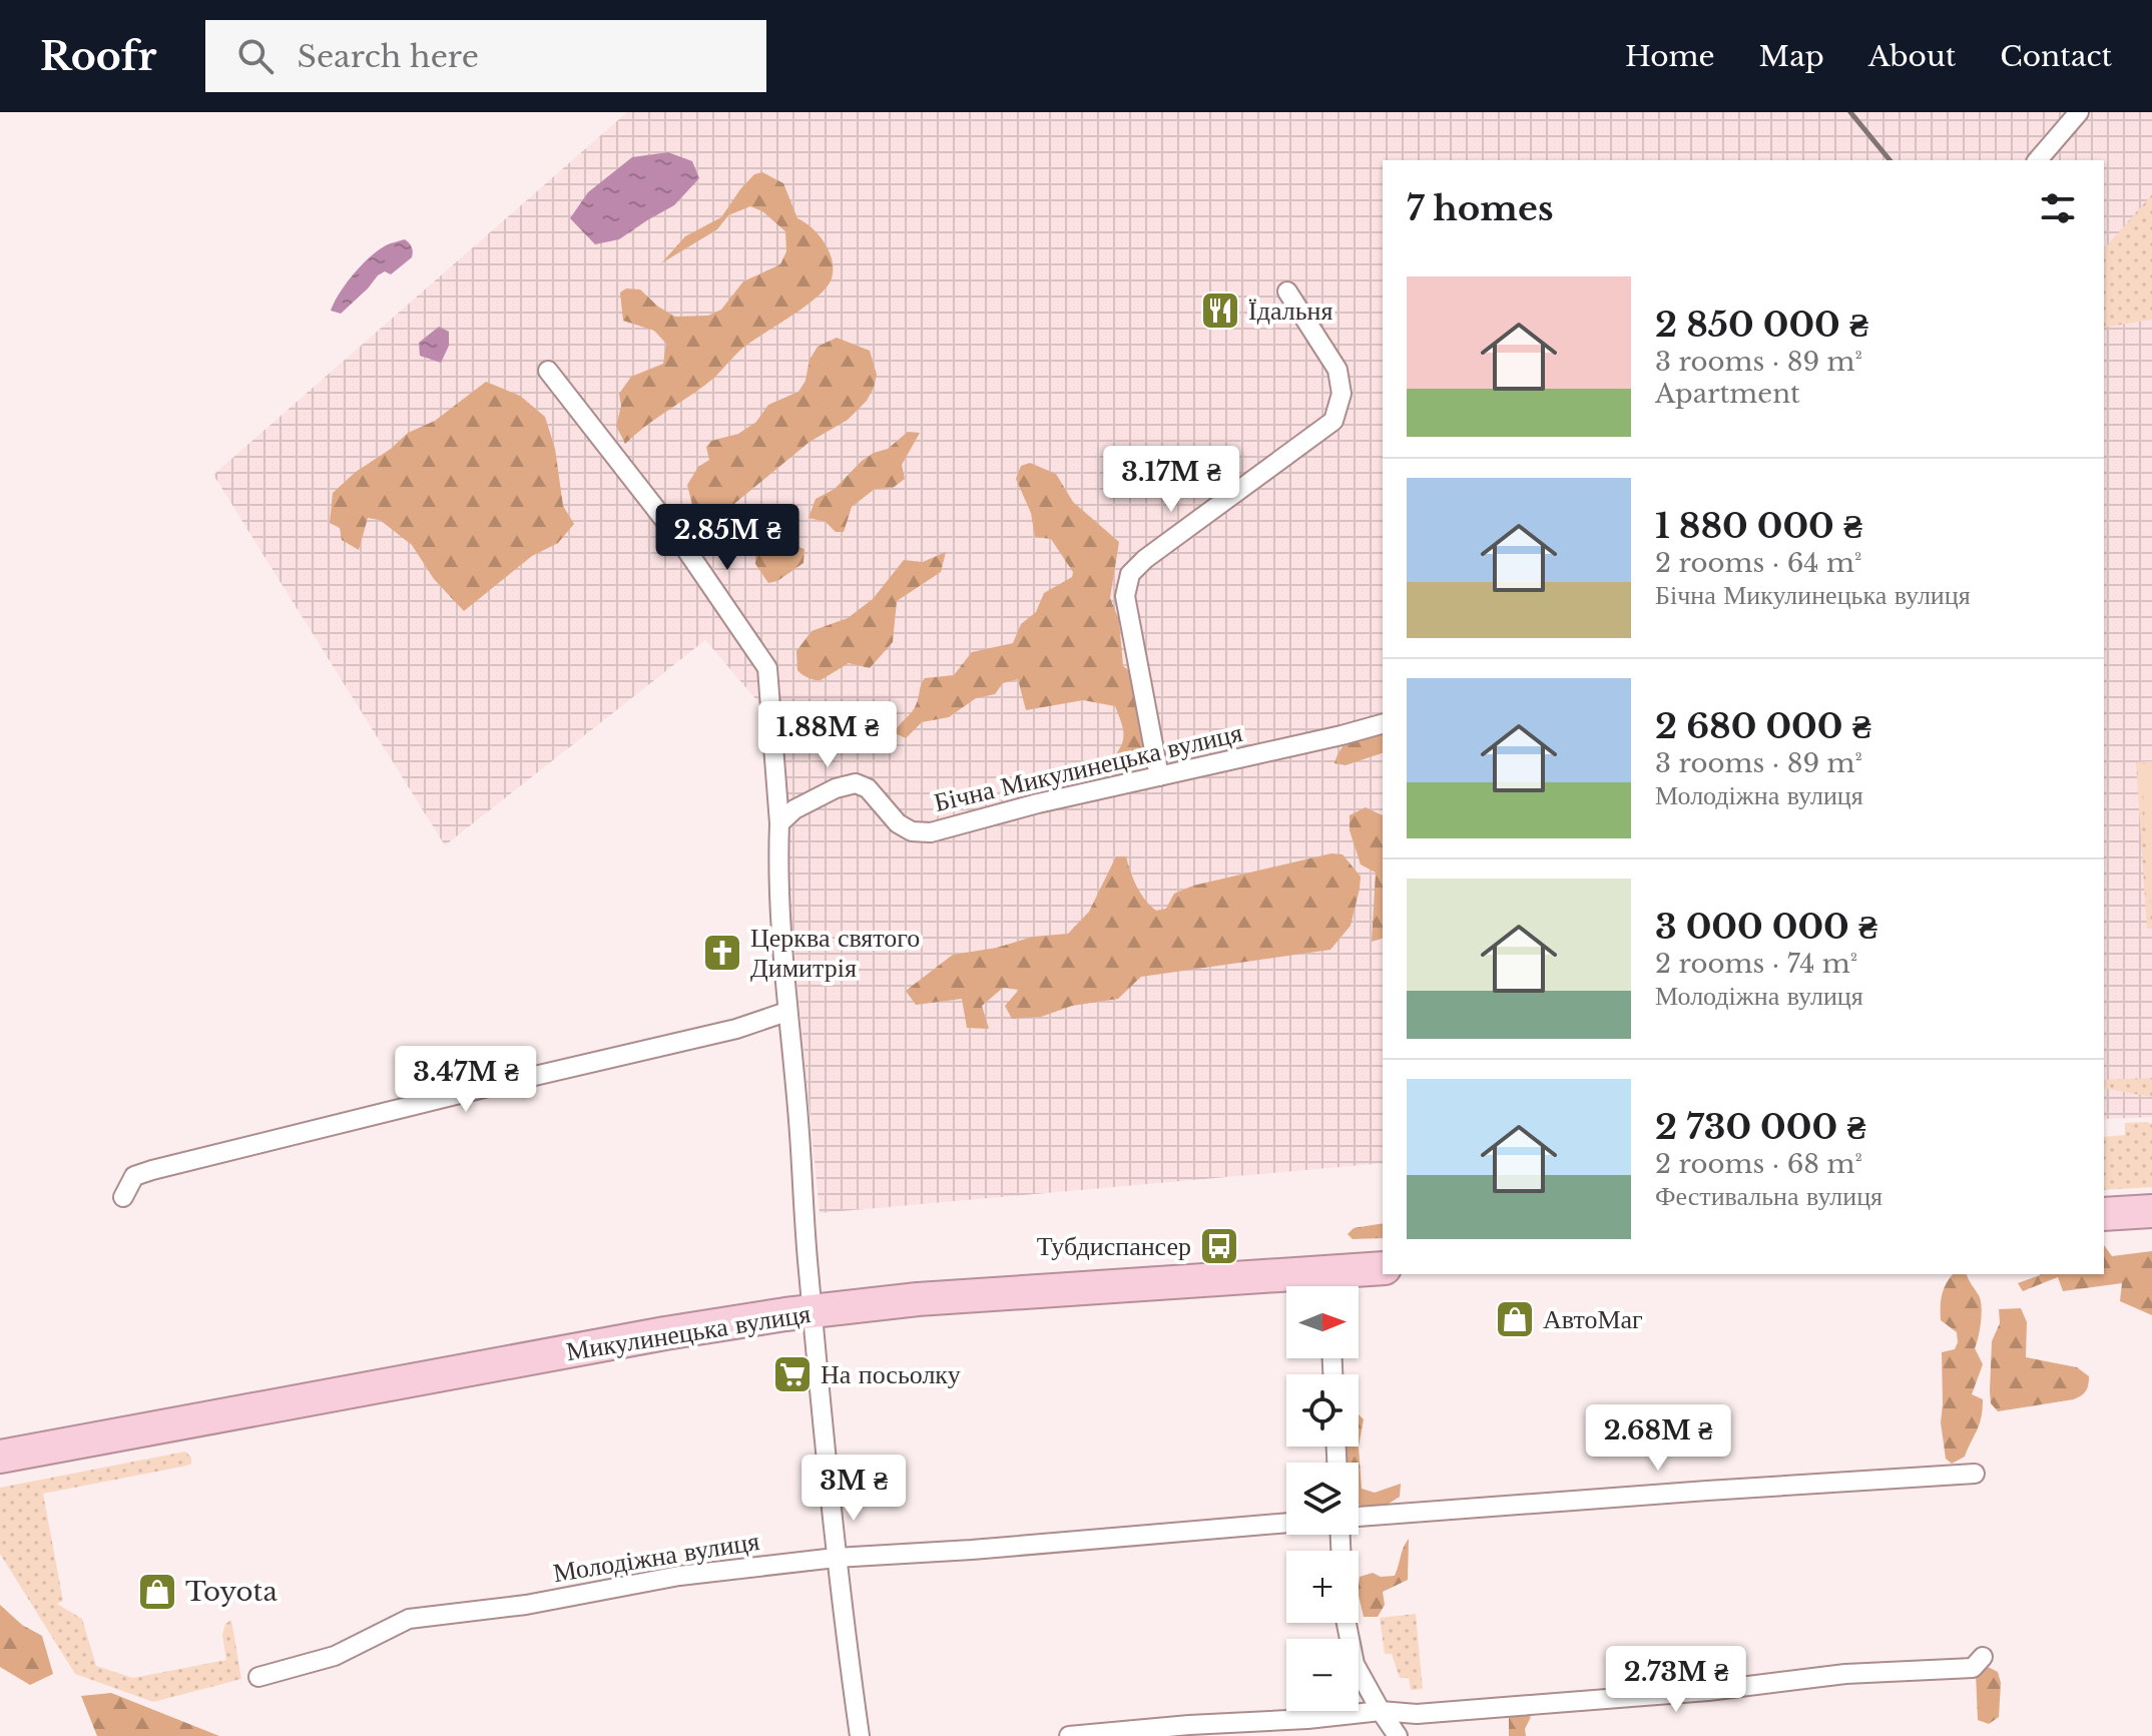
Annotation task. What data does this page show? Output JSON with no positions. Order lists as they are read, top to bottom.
{
  "streets": {
    "highway": ["Микулинецька вулиця"],
    "street": ["Бічна Микулинецька вулиця", "Молодіжна вулиця"]
  },
  "places": {
    "restaurant": ["Їдальня"],
    "church": ["Церква святого Димитрія"],
    "bus stop": ["Тубдиспансер"],
    "shop": ["АвтоМаг", "Toyota"],
    "supermarket": ["На посьолку"]
  },
  "north": "right",
  "page": {
    "header": "Roofr",
    "search": "Search here",
    "nav": [
      "Home",
      "Map",
      "About",
      "Contact"
    ],
    "heading": "7 homes",
    "list": [
      {
        "name": "2 850 000 ₴",
        "note": "3 rooms · 89 m² · Apartment"
      },
      {
        "name": "1 880 000 ₴",
        "note": "2 rooms · 64 m² · Бічна Микулинецька вулиця"
      },
      {
        "name": "2 680 000 ₴",
        "note": "3 rooms · 89 m² · Молодіжна вулиця"
      },
      {
        "name": "3 000 000 ₴",
        "note": "2 rooms · 74 m² · Молодіжна вулиця"
      },
      {
        "name": "2 730 000 ₴",
        "note": "2 rooms · 68 m² · Фестивальна вулиця"
      }
    ],
    "price": [
      "3.17M ₴",
      "2.85M ₴",
      "1.88M ₴",
      "3.47M ₴",
      "2.68M ₴",
      "3M ₴",
      "2.73M ₴"
    ],
    "map_buttons": ["+", "−"]
  }
}
